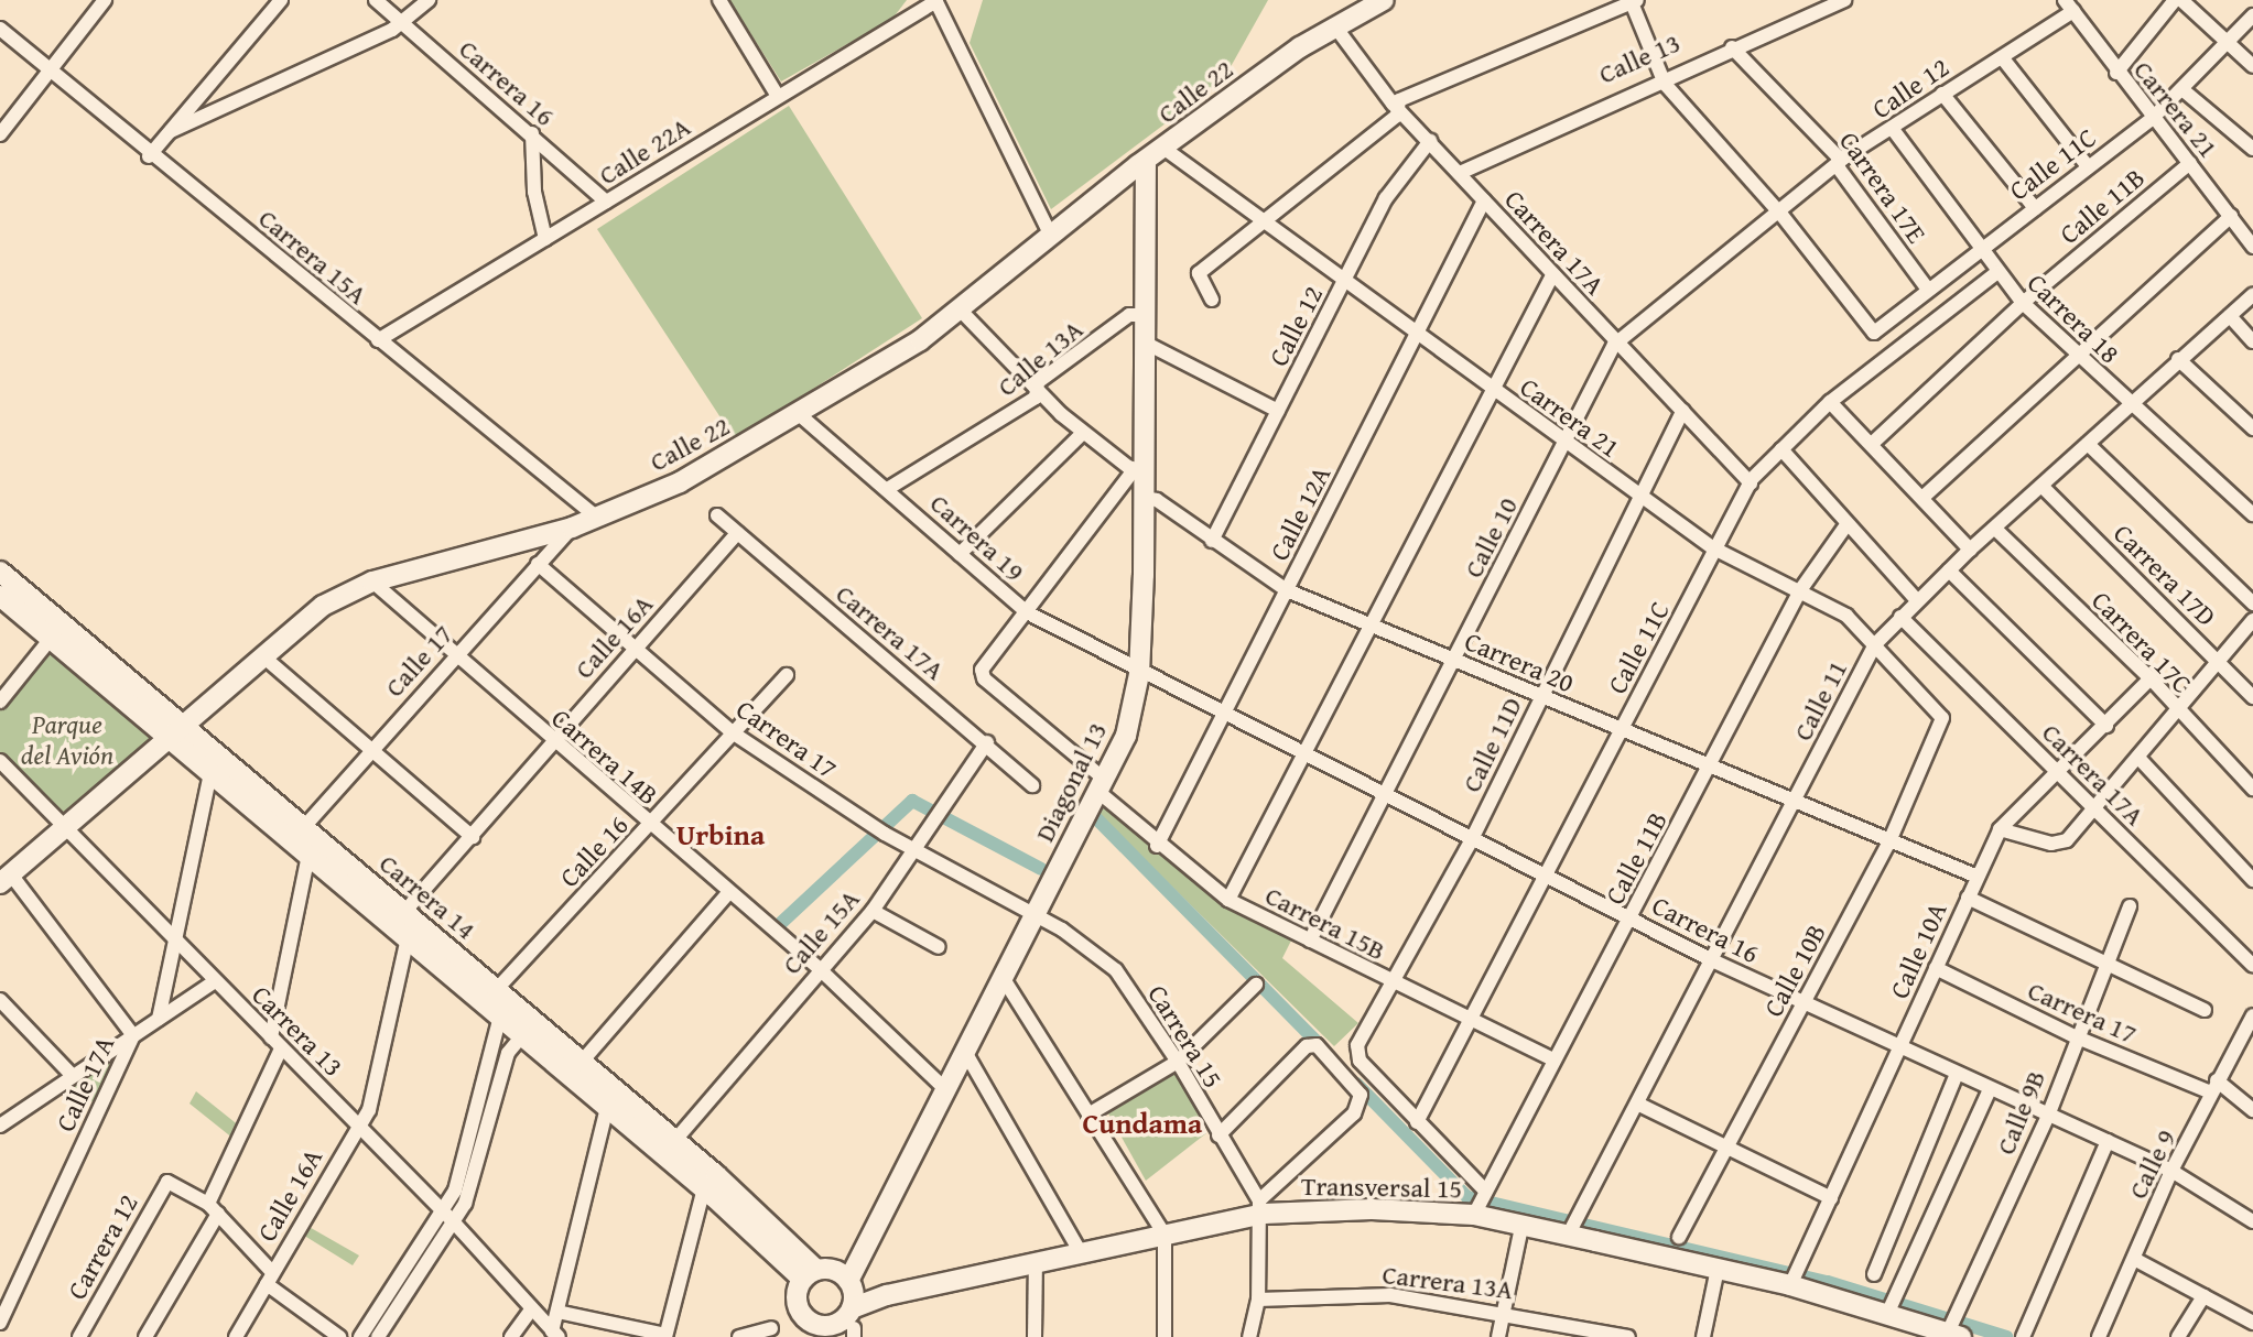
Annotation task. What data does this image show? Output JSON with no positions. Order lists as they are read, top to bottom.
{
  "streets": {
    "street": [
      "Calle 13",
      "Carrera 16",
      "Calle 12",
      "Calle 22",
      "Carrera 21",
      "Calle 22A",
      "Calle 11C",
      "Carrera 17E",
      "Calle 11B",
      "Carrera 17A",
      "Carrera 15A",
      "Carrera 18",
      "Calle 13A",
      "Calle 12A",
      "Carrera 19",
      "Calle 10",
      "Carrera 17D",
      "Calle 16A",
      "Carrera 17C",
      "Calle 17",
      "Carrera 20",
      "Calle 11",
      "Carrera 17",
      "Calle 11D",
      "Carrera 14B",
      "Diagonal 13",
      "Calle 16",
      "Carrera 14",
      "Carrera 15B",
      "Calle 15A",
      "Calle 10A",
      "Calle 10B",
      "Carrera 13",
      "Carrera 15",
      "Calle 17A",
      "Calle 9B",
      "Calle 9",
      "Transversal 15",
      "Carrera 12",
      "Carrera 13A"
    ]
  },
  "crossings": [
    ["Calle 13", "Carrera 17E"],
    ["Calle 13", "Carrera 17A"],
    ["Carrera 16", "Calle 22A"],
    ["Carrera 16", "Calle 11C"],
    ["Carrera 16", "Calle 11B"],
    ["Carrera 16", "Calle 12A"],
    ["Carrera 16", "Carrera 19"],
    ["Carrera 16", "Calle 10"],
    ["Carrera 16", "Calle 11"],
    ["Carrera 16", "Calle 11D"],
    ["Carrera 16", "Diagonal 13"],
    ["Carrera 16", "Calle 10A"],
    ["Carrera 16", "Calle 10B"],
    ["Carrera 16", "Calle 9B"],
    ["Carrera 16", "Calle 9"],
    ["Calle 12", "Carrera 21"],
    ["Calle 12", "Calle 11C"],
    ["Calle 12", "Carrera 17E"],
    ["Calle 12", "Carrera 17A"],
    ["Calle 12", "Carrera 18"],
    ["Calle 12", "Calle 10"],
    ["Calle 12", "Carrera 20"],
    ["Calle 22", "Carrera 21"],
    ["Calle 22", "Carrera 17A"],
    ["Calle 22", "Carrera 15A"],
    ["Calle 22", "Carrera 19"],
    ["Calle 22", "Calle 17"],
    ["Calle 22", "Carrera 14B"],
    ["Calle 22", "Diagonal 13"],
    ["Calle 22", "Carrera 14"],
    ["Calle 22", "Carrera 13"],
    ["Carrera 21", "Calle 11C"],
    ["Carrera 21", "Calle 11B"],
    ["Carrera 21", "Calle 12A"],
    ["Carrera 21", "Calle 10"],
    ["Carrera 21", "Calle 11"],
    ["Carrera 21", "Calle 11D"],
    ["Carrera 21", "Calle 10B"],
    ["Calle 22A", "Carrera 15A"],
    ["Calle 11C", "Carrera 17E"],
    ["Calle 11C", "Carrera 17A"],
    ["Calle 11C", "Carrera 18"],
    ["Calle 11C", "Calle 10"],
    ["Calle 11C", "Carrera 20"],
    ["Calle 11C", "Calle 11D"],
    ["Calle 11C", "Carrera 15B"],
    ["Calle 11B", "Carrera 18"],
    ["Calle 11B", "Carrera 20"],
    ["Calle 11B", "Carrera 15B"],
    ["Calle 11B", "Transversal 15"],
    ["Carrera 17A", "Calle 12A"],
    ["Carrera 17A", "Calle 10"],
    ["Carrera 17A", "Calle 16A"],
    ["Carrera 17A", "Calle 11"],
    ["Carrera 17A", "Calle 11D"],
    ["Carrera 17A", "Calle 15A"],
    ["Carrera 17A", "Calle 10A"],
    ["Carrera 18", "Calle 11"],
    ["Calle 13A", "Carrera 19"],
    ["Calle 13A", "Diagonal 13"],
    ["Calle 12A", "Carrera 20"],
    ["Calle 12A", "Carrera 15B"],
    ["Carrera 19", "Diagonal 13"],
    ["Calle 10", "Carrera 20"],
    ["Calle 10", "Carrera 15B"],
    ["Carrera 17D", "Calle 11"],
    ["Calle 16A", "Carrera 17"],
    ["Calle 16A", "Carrera 14B"],
    ["Calle 16A", "Carrera 14"],
    ["Calle 16A", "Carrera 13"],
    ["Calle 16A", "Carrera 12"],
    ["Carrera 17C", "Calle 11"],
    ["Carrera 17C", "Calle 10A"],
    ["Calle 17", "Carrera 17"],
    ["Calle 17", "Carrera 14B"],
    ["Calle 17", "Carrera 14"],
    ["Carrera 20", "Calle 11"],
    ["Carrera 20", "Calle 11D"],
    ["Carrera 20", "Diagonal 13"],
    ["Carrera 20", "Calle 10A"],
    ["Carrera 20", "Calle 10B"],
    ["Calle 11", "Transversal 15"],
    ["Carrera 17", "Diagonal 13"],
    ["Carrera 17", "Calle 16"],
    ["Carrera 17", "Calle 15A"],
    ["Carrera 17", "Calle 10A"],
    ["Carrera 17", "Carrera 15"],
    ["Carrera 17", "Calle 9B"],
    ["Carrera 17", "Calle 9"],
    ["Calle 11D", "Carrera 15B"],
    ["Carrera 14B", "Diagonal 13"],
    ["Carrera 14B", "Calle 16"],
    ["Carrera 14B", "Calle 15A"],
    ["Diagonal 13", "Carrera 15B"],
    ["Diagonal 13", "Carrera 15"],
    ["Diagonal 13", "Transversal 15"],
    ["Calle 16", "Carrera 14"],
    ["Carrera 14", "Calle 15A"],
    ["Calle 10A", "Transversal 15"],
    ["Carrera 13", "Calle 17A"],
    ["Carrera 15", "Transversal 15"],
    ["Calle 9B", "Transversal 15"]
  ],
  "districts": ["Urbina", "Cundama"],
  "parks": ["Parque del Avión"]
}
